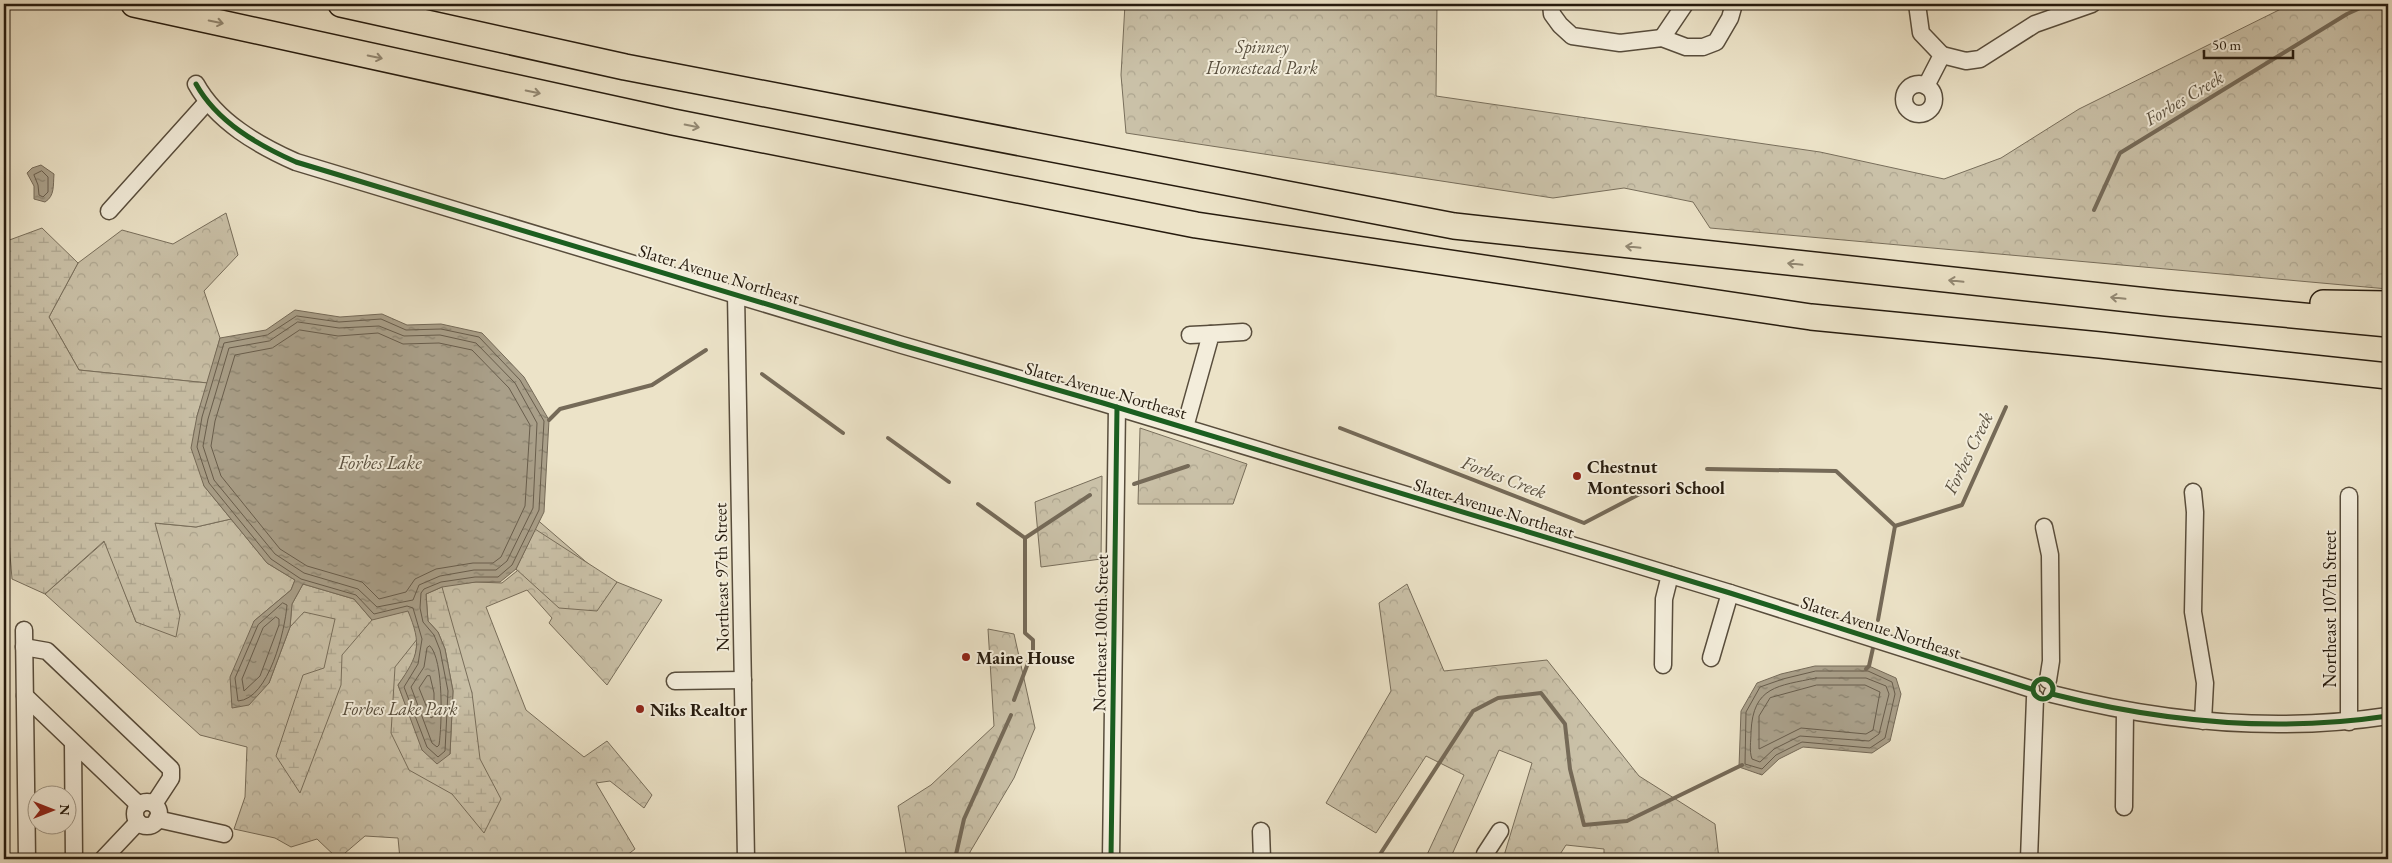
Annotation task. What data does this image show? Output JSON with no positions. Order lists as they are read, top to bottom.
{
  "streets": {
    "street": [
      "Slater Avenue Northeast",
      "Northeast 97th Street",
      "Northeast 107th Street",
      "Northeast 100th Street"
    ]
  },
  "crossings": [
    ["Slater Avenue Northeast", "Northeast 97th Street"],
    ["Slater Avenue Northeast", "Northeast 100th Street"]
  ],
  "water": ["Forbes Creek", "Forbes Lake"],
  "parks": ["Spinney Homestead Park", "Forbes Lake Park"],
  "places": ["Chestnut Montessori School", "Maine House", "Niks Realtor"],
  "scale_bar": "50 m",
  "north": "right"
}
